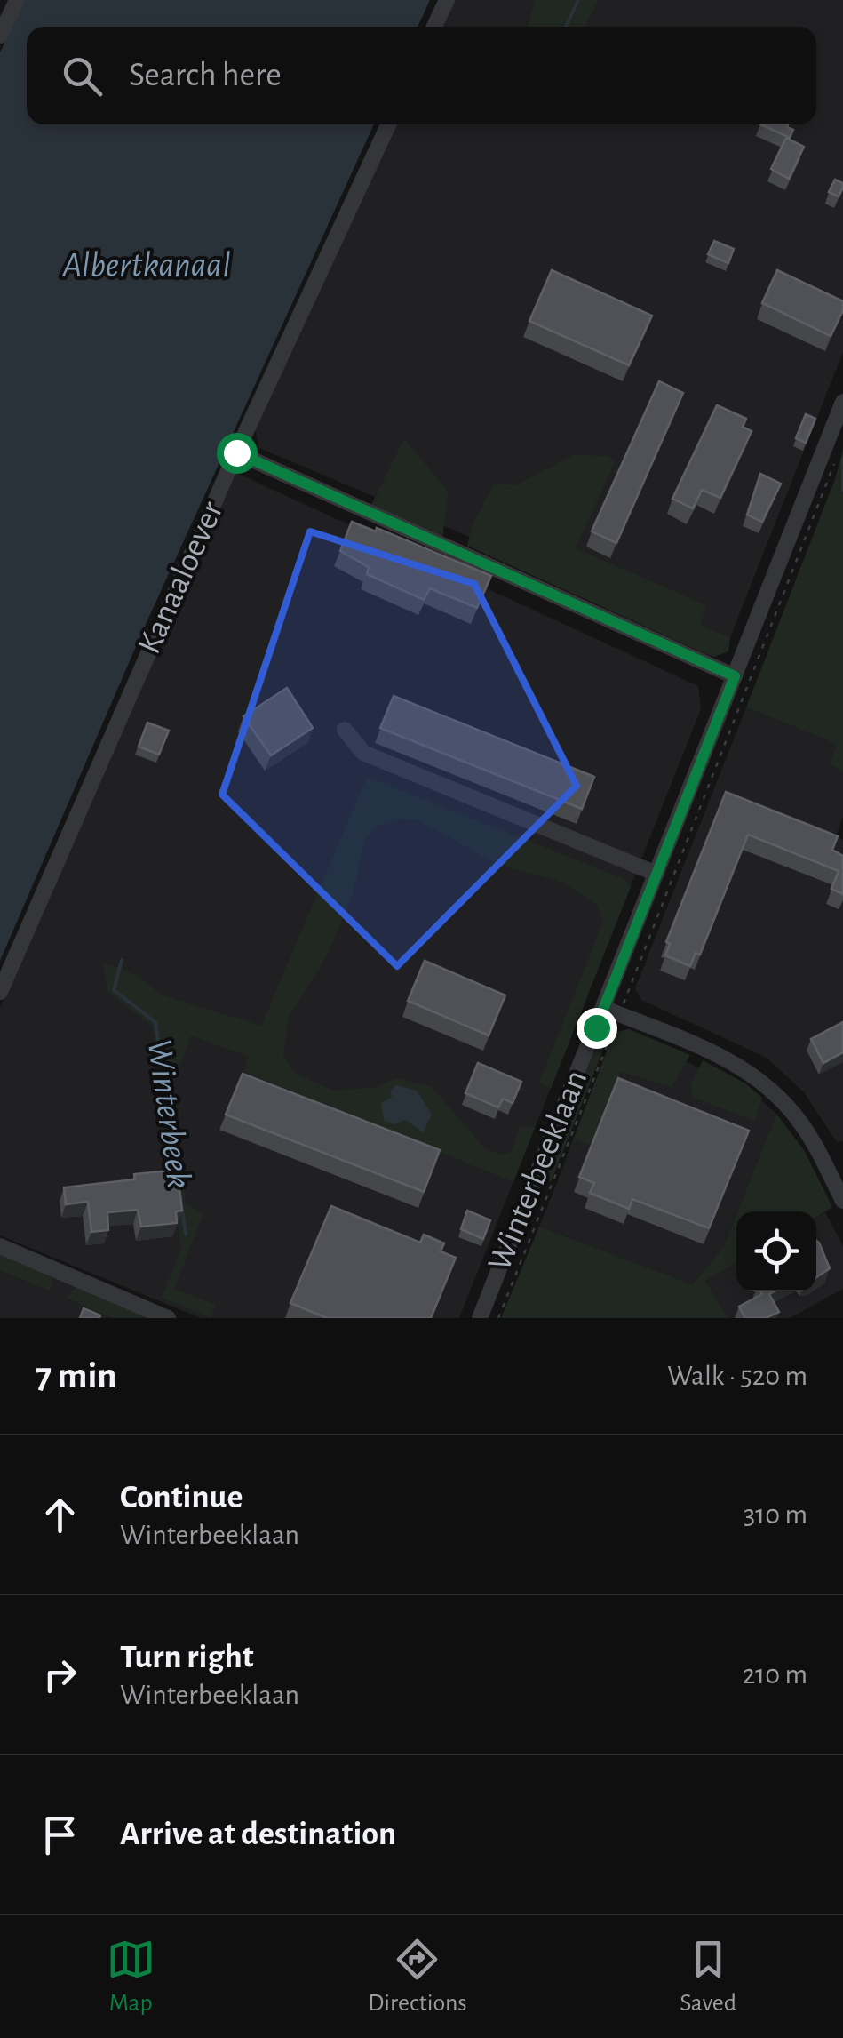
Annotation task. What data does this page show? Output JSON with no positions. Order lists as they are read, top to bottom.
{
  "streets": {
    "street": ["Kanaaloever", "Winterbeeklaan"]
  },
  "water": ["Albertkanaal", "Winterbeek"],
  "page": {
    "search": "Search here",
    "heading": ["7 min", "Walk · 520 m"],
    "list": [
      ["Continue", "Winterbeeklaan", "310 m"],
      ["Turn right", "Winterbeeklaan", "210 m"],
      "Arrive at destination"
    ],
    "nav": ["Map", "Directions", "Saved"]
  }
}
